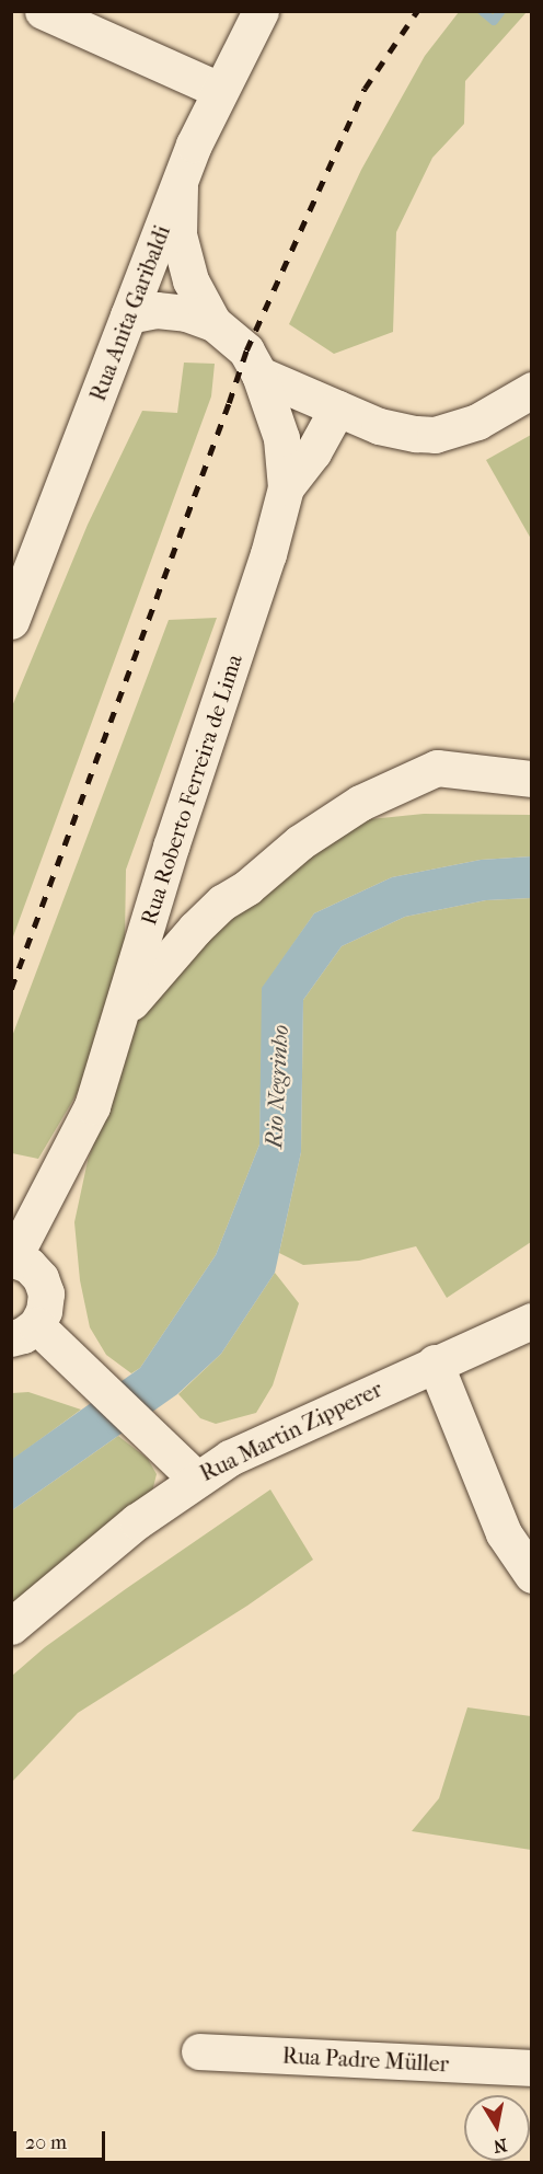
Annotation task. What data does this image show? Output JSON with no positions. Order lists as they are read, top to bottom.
{
  "streets": {
    "street": [
      "Rua Anita Garibaldi",
      "Rua Roberto Ferreira de Lima",
      "Rua Martin Zipperer",
      "Rua Padre Müller"
    ]
  },
  "crossings": [
    ["Rua Anita Garibaldi", "Rua Roberto Ferreira de Lima"]
  ],
  "water": ["Rio Negrinho"],
  "scale_bar": "20 m",
  "north": "bottom"
}
